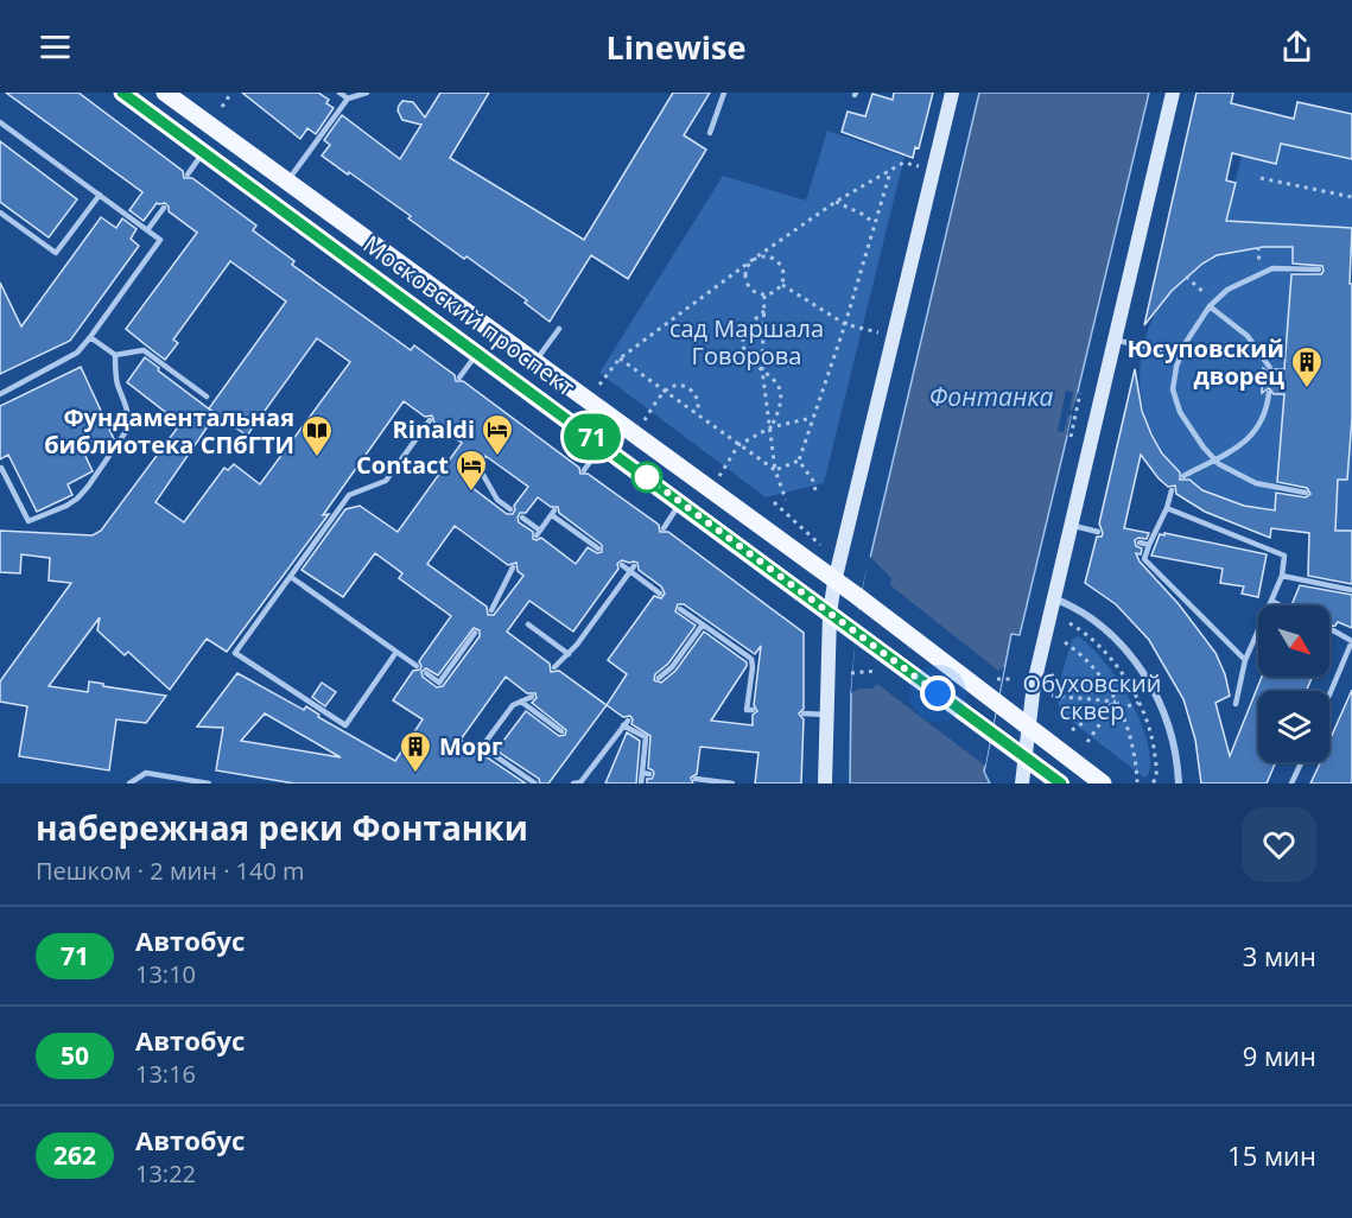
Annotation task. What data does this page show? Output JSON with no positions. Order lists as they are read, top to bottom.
{
  "streets": {
    "main road": ["Московский проспект"]
  },
  "water": ["Фонтанка"],
  "parks": ["сад Маршала Говорова", "Обуховский сквер"],
  "places": {
    "building": ["Юсуповский дворец", "Морг"],
    "hotel": ["Rinaldi", "Contact"],
    "library": ["Фундаментальная библиотека СПбГТИ"]
  },
  "lines": ["bus line 71"],
  "north": "bottom right",
  "page": {
    "header": "Linewise",
    "on_map": "71",
    "heading": ["набережная реки Фонтанки", "Пешком · 2 мин · 140 m"],
    "list": [
      {
        "mark": "71",
        "name": "Автобус",
        "note": "13:10",
        "value": "3 мин"
      },
      {
        "mark": "50",
        "name": "Автобус",
        "note": "13:16",
        "value": "9 мин"
      },
      {
        "mark": "262",
        "name": "Автобус",
        "note": "13:22",
        "value": "15 мин"
      }
    ]
  }
}
